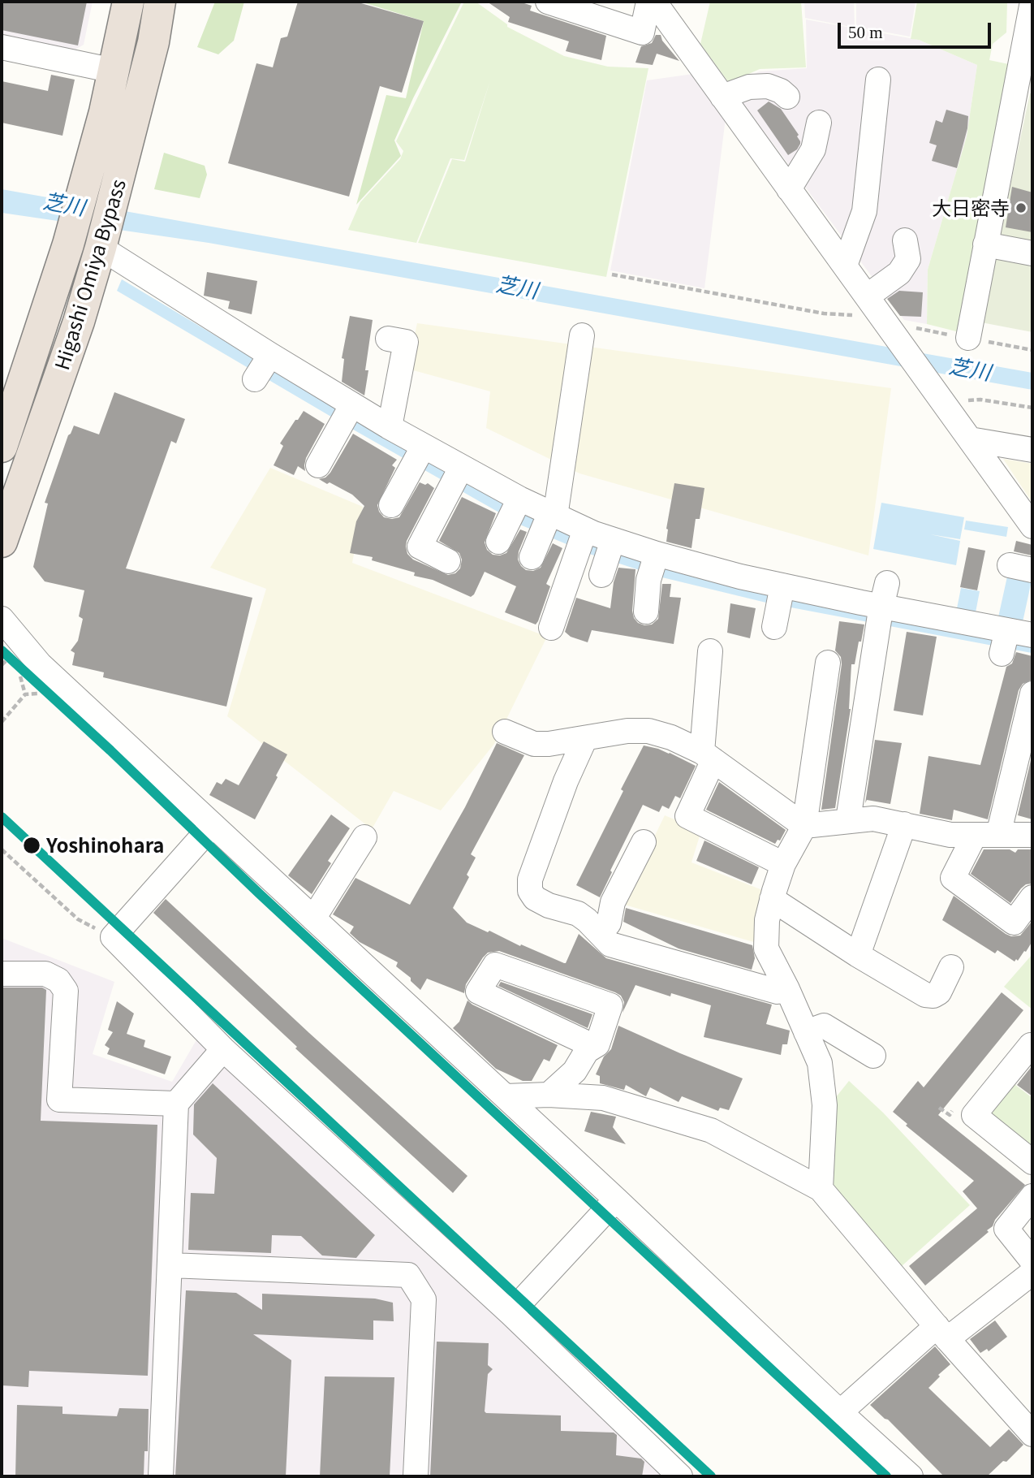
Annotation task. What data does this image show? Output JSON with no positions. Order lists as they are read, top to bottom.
{
  "streets": {
    "highway": ["Higashi Omiya Bypass"]
  },
  "water": ["芝川"],
  "places": ["大日密寺", "Yoshinohara"],
  "scale_bar": "50 m"
}
